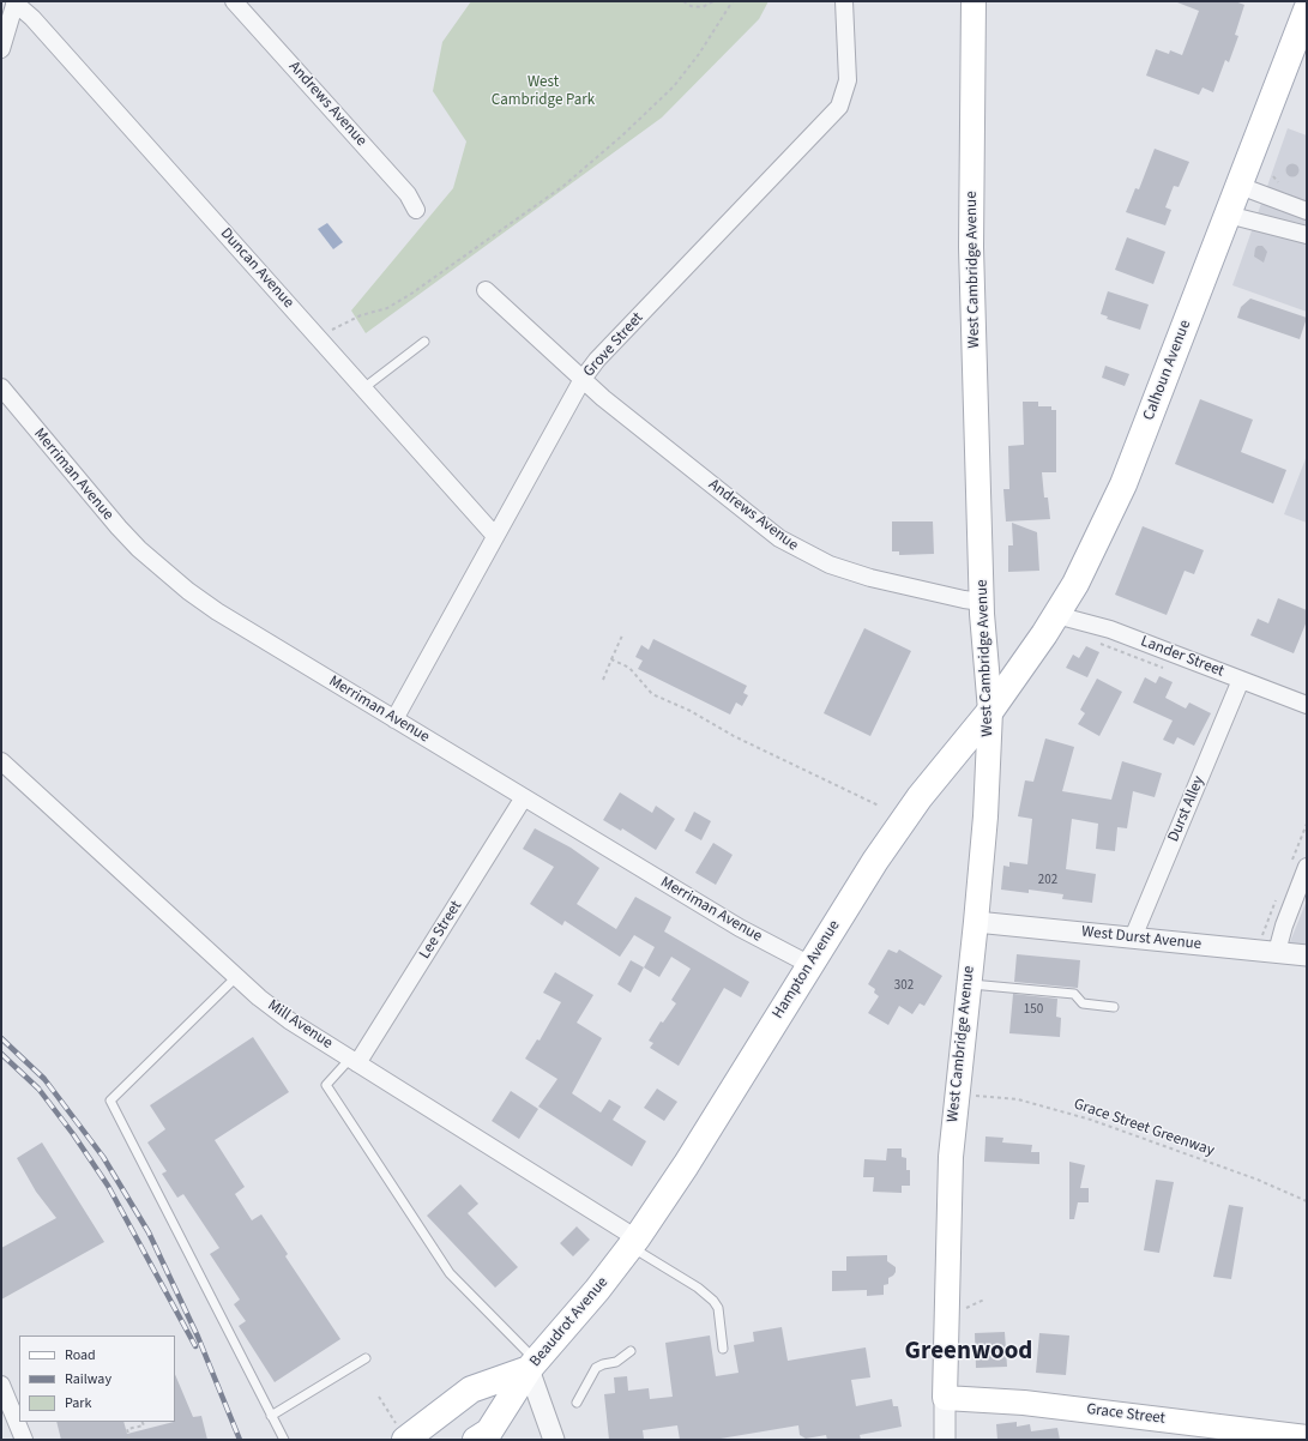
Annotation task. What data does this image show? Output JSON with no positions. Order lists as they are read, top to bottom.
{
  "streets": {
    "main road": [
      "West Cambridge Avenue",
      "Calhoun Avenue",
      "Hampton Avenue",
      "Beaudrot Avenue",
      "Grace Street"
    ],
    "street": [
      "Andrews Avenue",
      "Duncan Avenue",
      "Grove Street",
      "Merriman Avenue",
      "Lander Street",
      "Durst Alley",
      "Lee Street",
      "West Durst Avenue",
      "Mill Avenue"
    ],
    "path": ["Grace Street Greenway"]
  },
  "crossings": [
    ["Andrews Avenue", "West Cambridge Avenue"],
    ["Andrews Avenue", "Grove Street"],
    ["Duncan Avenue", "Grove Street"],
    ["West Cambridge Avenue", "Calhoun Avenue"],
    ["West Cambridge Avenue", "West Durst Avenue"],
    ["West Cambridge Avenue", "Hampton Avenue"],
    ["West Cambridge Avenue", "Grace Street"],
    ["Grove Street", "Merriman Avenue"],
    ["Calhoun Avenue", "Lander Street"],
    ["Calhoun Avenue", "Hampton Avenue"],
    ["Merriman Avenue", "Lee Street"],
    ["Merriman Avenue", "Hampton Avenue"],
    ["Lander Street", "Durst Alley"],
    ["Durst Alley", "West Durst Avenue"],
    ["Lee Street", "Mill Avenue"],
    ["Hampton Avenue", "Mill Avenue"],
    ["Hampton Avenue", "Beaudrot Avenue"],
    ["Mill Avenue", "Beaudrot Avenue"]
  ],
  "districts": ["Greenwood"],
  "parks": ["West Cambridge Park"],
  "house_numbers": ["202", "302", "150"],
  "legend": ["Road", "Railway", "Park"]
}
